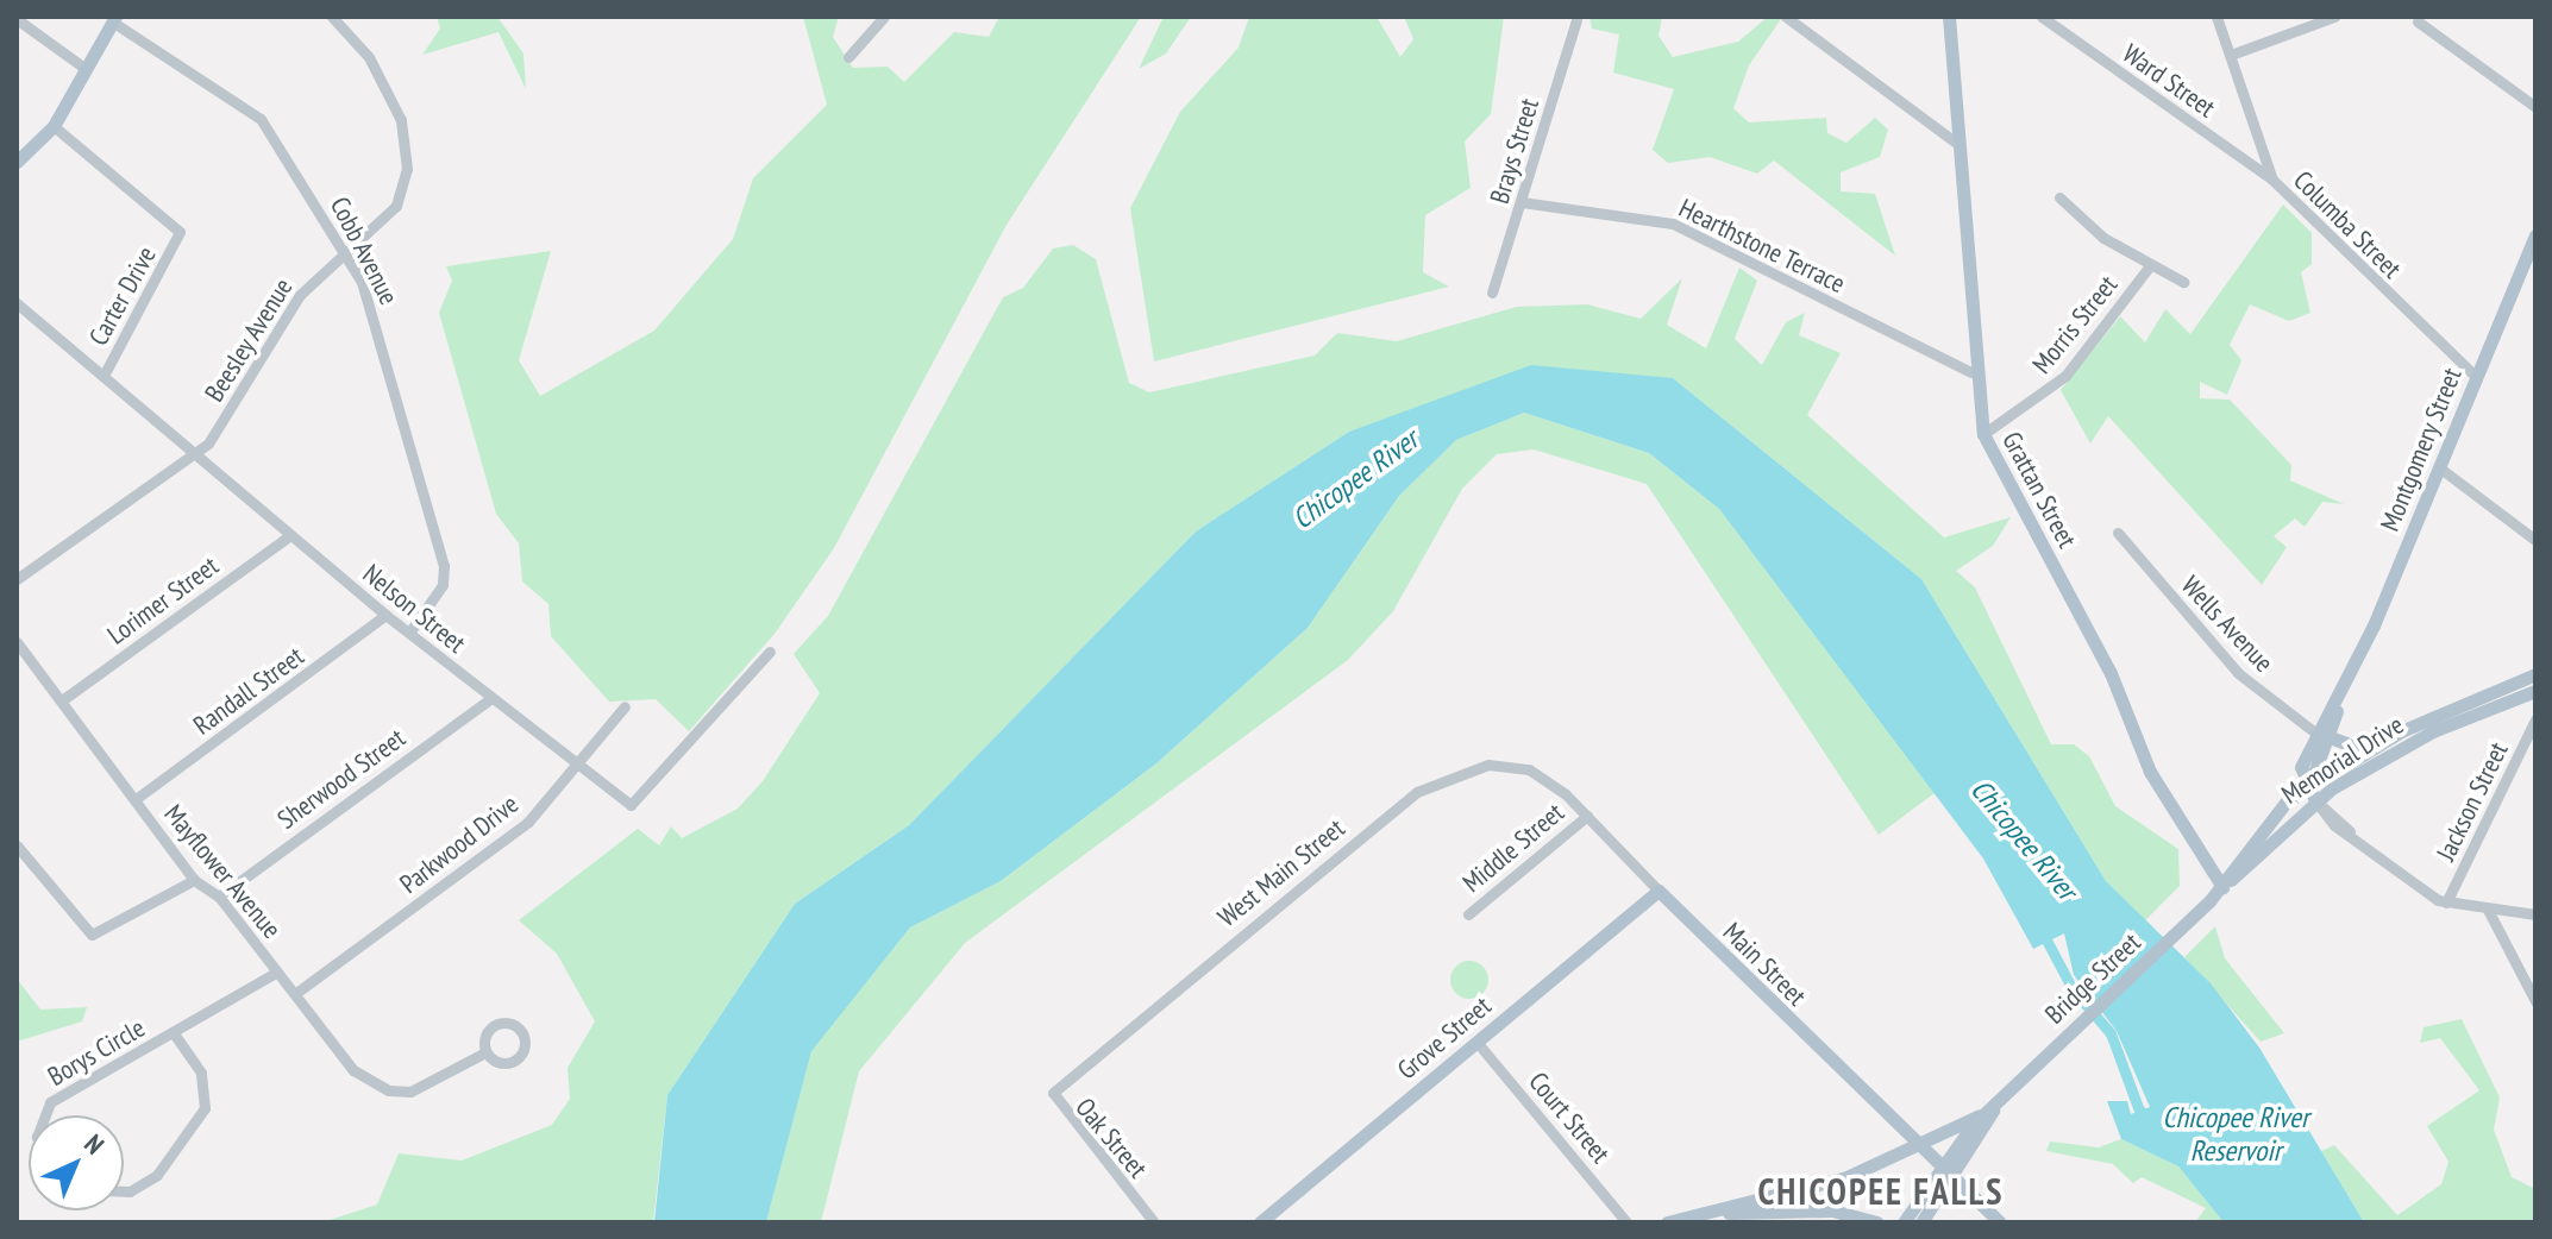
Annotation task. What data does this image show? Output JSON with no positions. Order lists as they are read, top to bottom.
{
  "streets": {
    "main road": [
      "Montgomery Street",
      "Grattan Street",
      "Memorial Drive",
      "Main Street",
      "Bridge Street",
      "Grove Street"
    ],
    "street": [
      "Ward Street",
      "Brays Street",
      "Columba Street",
      "Hearthstone Terrace",
      "Cobb Avenue",
      "Carter Drive",
      "Morris Street",
      "Beesley Avenue",
      "Lorimer Street",
      "Nelson Street",
      "Wells Avenue",
      "Randall Street",
      "Sherwood Street",
      "Jackson Street",
      "Parkwood Drive",
      "Middle Street",
      "Mayflower Avenue",
      "West Main Street",
      "Borys Circle",
      "Court Street",
      "Oak Street"
    ]
  },
  "crossings": [
    ["Ward Street", "Columba Street"],
    ["Brays Street", "Hearthstone Terrace"],
    ["Columba Street", "Montgomery Street"],
    ["Hearthstone Terrace", "Grattan Street"],
    ["Cobb Avenue", "Beesley Avenue"],
    ["Cobb Avenue", "Nelson Street"],
    ["Carter Drive", "Nelson Street"],
    ["Morris Street", "Grattan Street"],
    ["Beesley Avenue", "Nelson Street"],
    ["Montgomery Street", "Wells Avenue"],
    ["Montgomery Street", "Memorial Drive"],
    ["Grattan Street", "Memorial Drive"],
    ["Grattan Street", "Bridge Street"],
    ["Lorimer Street", "Nelson Street"],
    ["Lorimer Street", "Mayflower Avenue"],
    ["Nelson Street", "Randall Street"],
    ["Nelson Street", "Sherwood Street"],
    ["Nelson Street", "Parkwood Drive"],
    ["Wells Avenue", "Memorial Drive"],
    ["Randall Street", "Mayflower Avenue"],
    ["Memorial Drive", "Bridge Street"],
    ["Sherwood Street", "Mayflower Avenue"],
    ["Parkwood Drive", "Mayflower Avenue"],
    ["Middle Street", "Main Street"],
    ["Mayflower Avenue", "Borys Circle"],
    ["West Main Street", "Main Street"],
    ["West Main Street", "Oak Street"],
    ["Main Street", "Bridge Street"],
    ["Main Street", "Grove Street"],
    ["Grove Street", "Court Street"]
  ],
  "districts": ["CHICOPEE FALLS"],
  "water": ["Chicopee River", "Chicopee River Reservoir"],
  "north": "top right"
}
